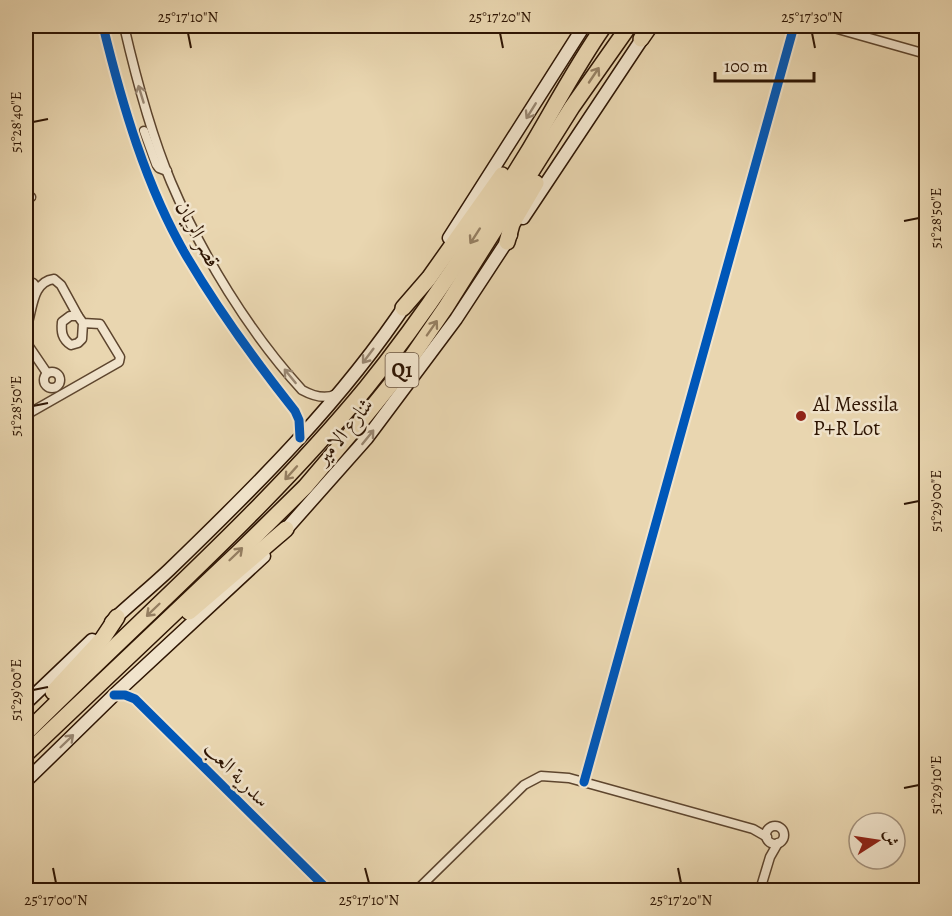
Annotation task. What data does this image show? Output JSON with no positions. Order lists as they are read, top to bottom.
{
  "streets": {
    "highway": ["Q1", "شارع الامير"],
    "street": ["قصر الريان", "سدرية العب"]
  },
  "crossings": [
    ["قصر الريان", "شارع الامير"]
  ],
  "places": ["Al Messila P+R Lot"],
  "scale_bar": "100 m",
  "north": "right",
  "coordinates": [
    "25°17'10\"N",
    "25°17'20\"N",
    "25°17'30\"N",
    "51°28'40\"E",
    "51°28'50\"E",
    "51°29'00\"E",
    "51°29'10\"E",
    "25°17'00\"N"
  ]
}
